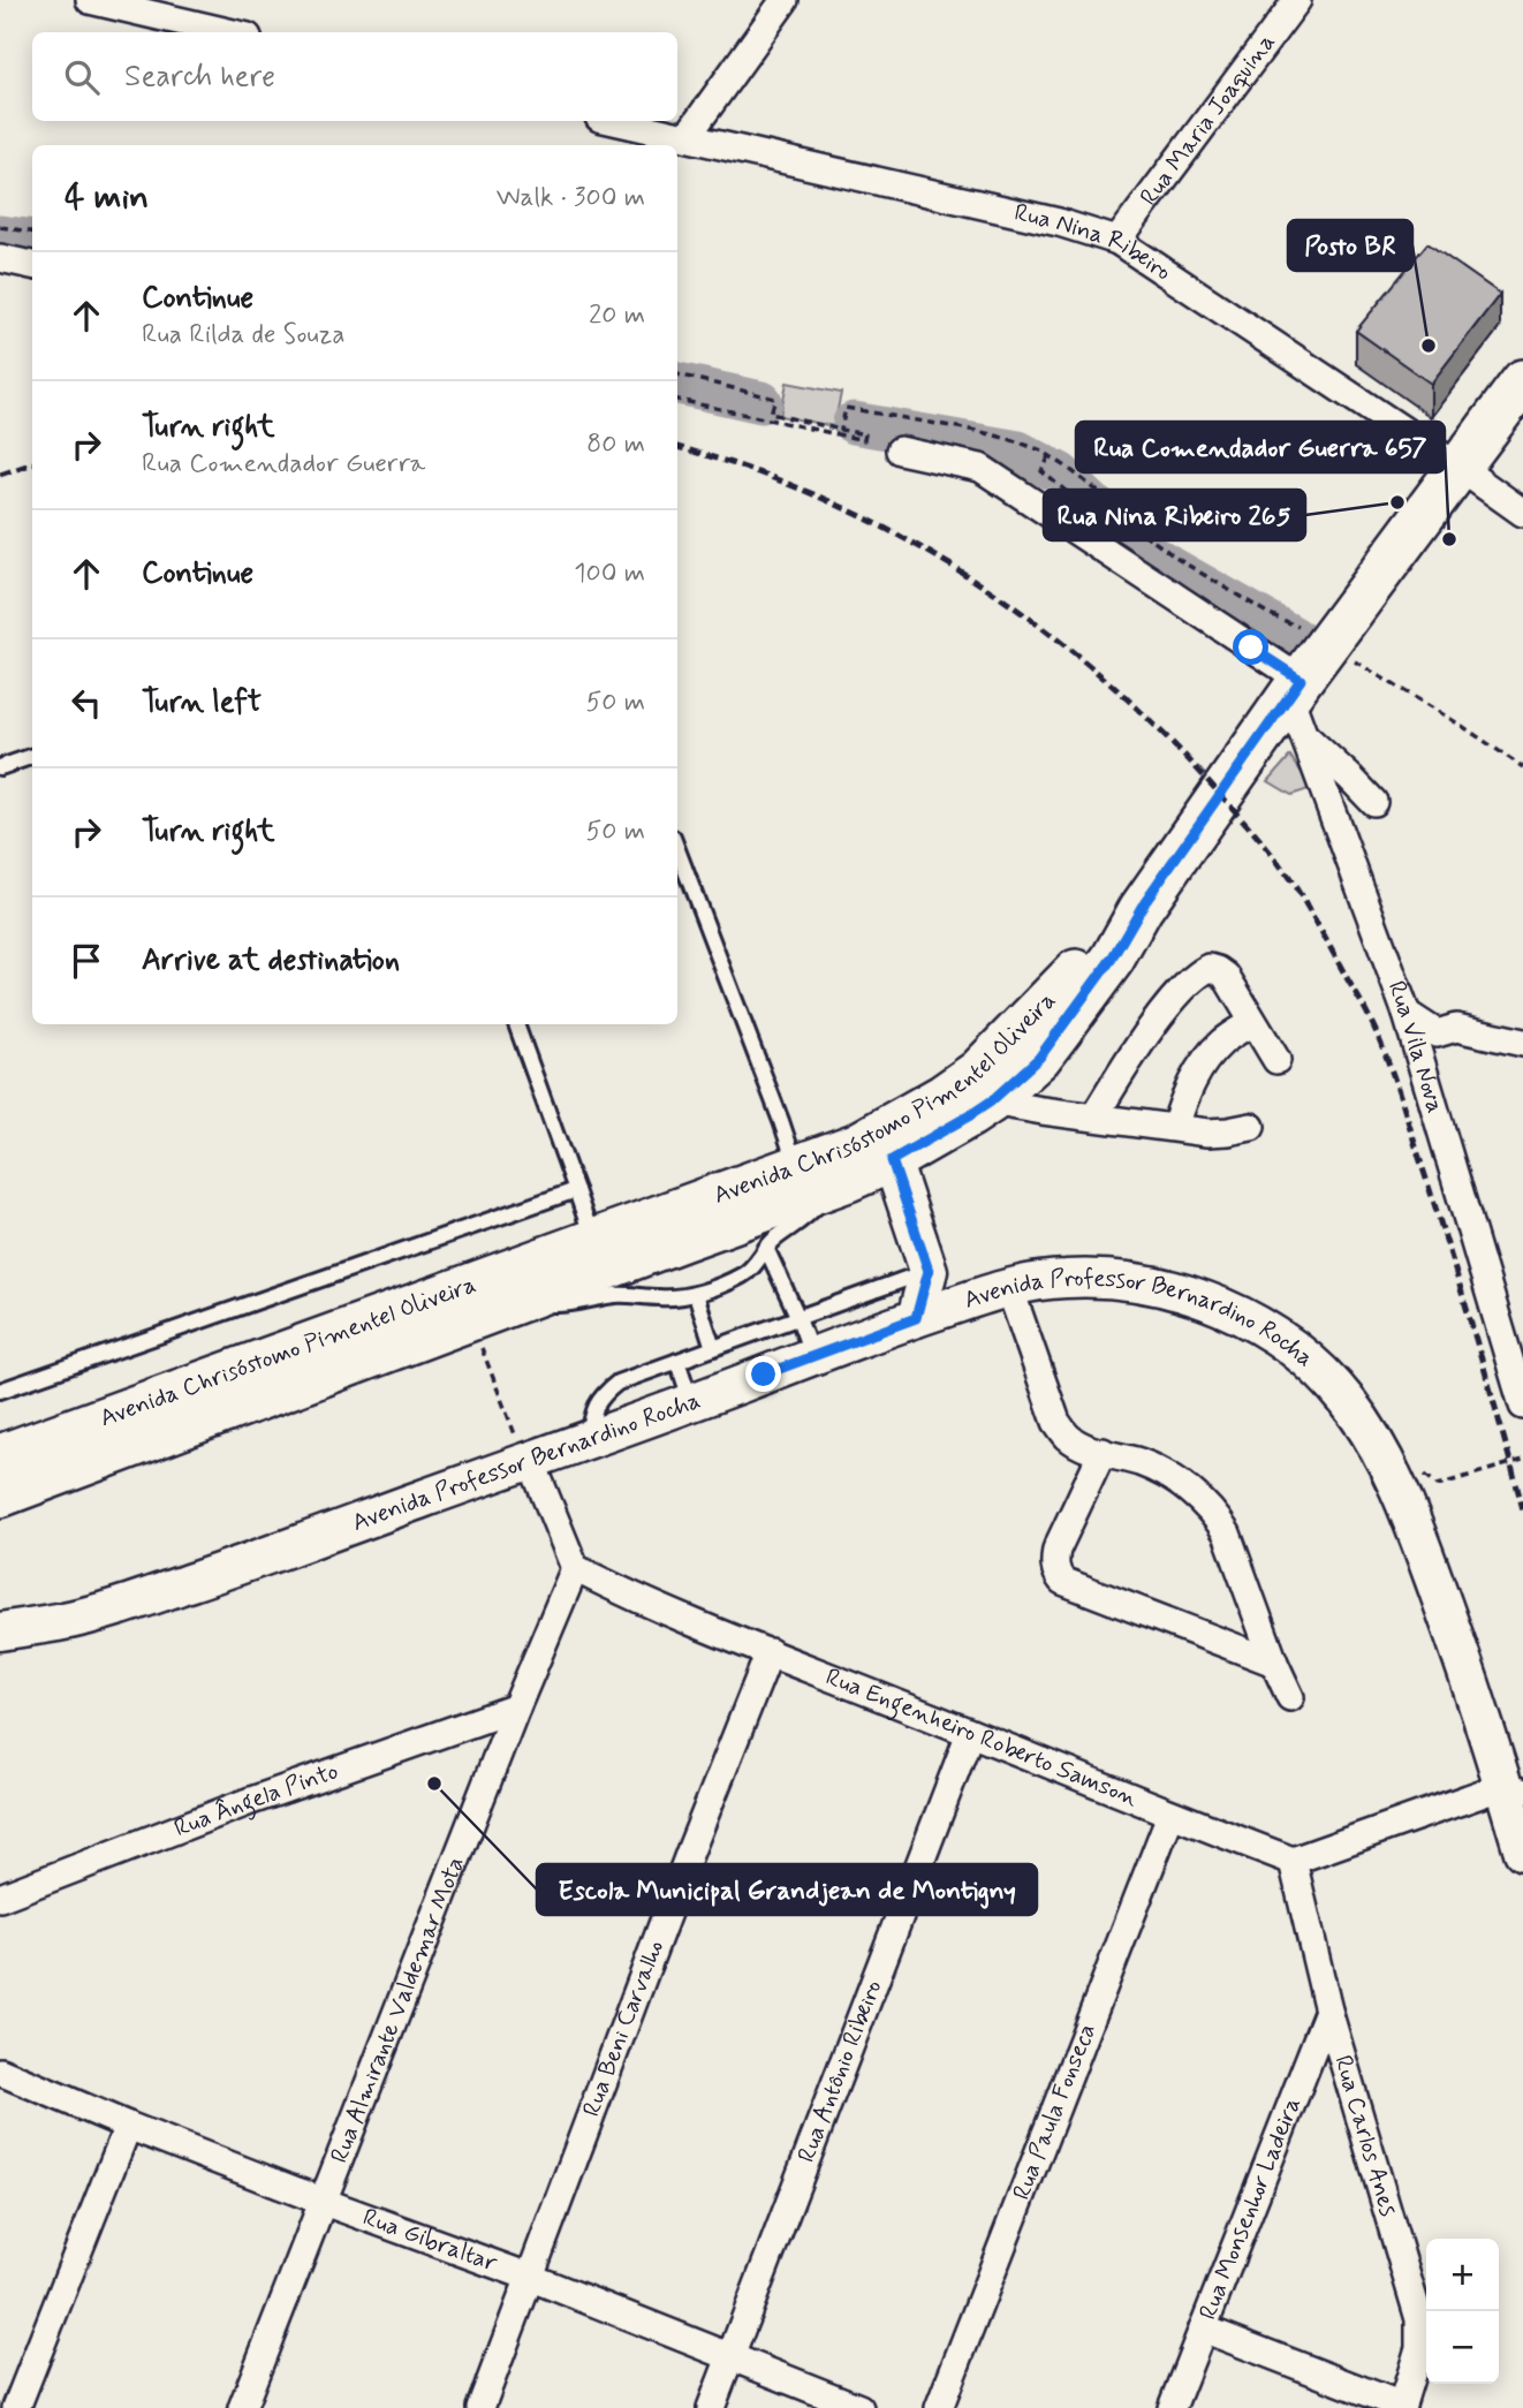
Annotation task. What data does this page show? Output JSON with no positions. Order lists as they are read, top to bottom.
{
  "streets": {
    "main road": ["Avenida Chrisóstomo Pimentel Oliveira", "Avenida Professor Bernardino Rocha"],
    "street": [
      "Rua Maria Joaquina",
      "Rua Nina Ribeiro",
      "Rua Vila Nova",
      "Rua Engenheiro Roberto Samson",
      "Rua Ângela Pinto",
      "Rua Almirante Valdemar Mota",
      "Rua Beni Carvalho",
      "Rua Antônio Ribeiro",
      "Rua Paula Fonseca",
      "Rua Carlos Anes",
      "Rua Monsenhor Ladeira",
      "Rua Gibraltar"
    ]
  },
  "crossings": [
    ["Rua Maria Joaquina", "Rua Nina Ribeiro"],
    ["Rua Engenheiro Roberto Samson", "Rua Almirante Valdemar Mota"],
    ["Rua Engenheiro Roberto Samson", "Rua Beni Carvalho"],
    ["Rua Engenheiro Roberto Samson", "Rua Antônio Ribeiro"],
    ["Rua Engenheiro Roberto Samson", "Rua Paula Fonseca"],
    ["Rua Engenheiro Roberto Samson", "Rua Carlos Anes"],
    ["Rua Ângela Pinto", "Rua Almirante Valdemar Mota"],
    ["Rua Almirante Valdemar Mota", "Rua Gibraltar"],
    ["Rua Beni Carvalho", "Rua Gibraltar"],
    ["Rua Antônio Ribeiro", "Rua Gibraltar"],
    ["Rua Carlos Anes", "Rua Monsenhor Ladeira"]
  ],
  "places": [
    "Posto BR",
    "Rua Nina Ribeiro 265",
    "Rua Comendador Guerra 657",
    "Escola Municipal Grandjean de Montigny"
  ],
  "page": {
    "search": "Search here",
    "heading": ["4 min", "Walk · 300 m"],
    "list": [
      ["Continue", "Rua Rilda de Souza", "20 m"],
      ["Turn right", "Rua Comendador Guerra", "80 m"],
      ["Continue", "100 m"],
      ["Turn left", "50 m"],
      ["Turn right", "50 m"],
      "Arrive at destination"
    ],
    "map_buttons": ["+", "−"]
  }
}
